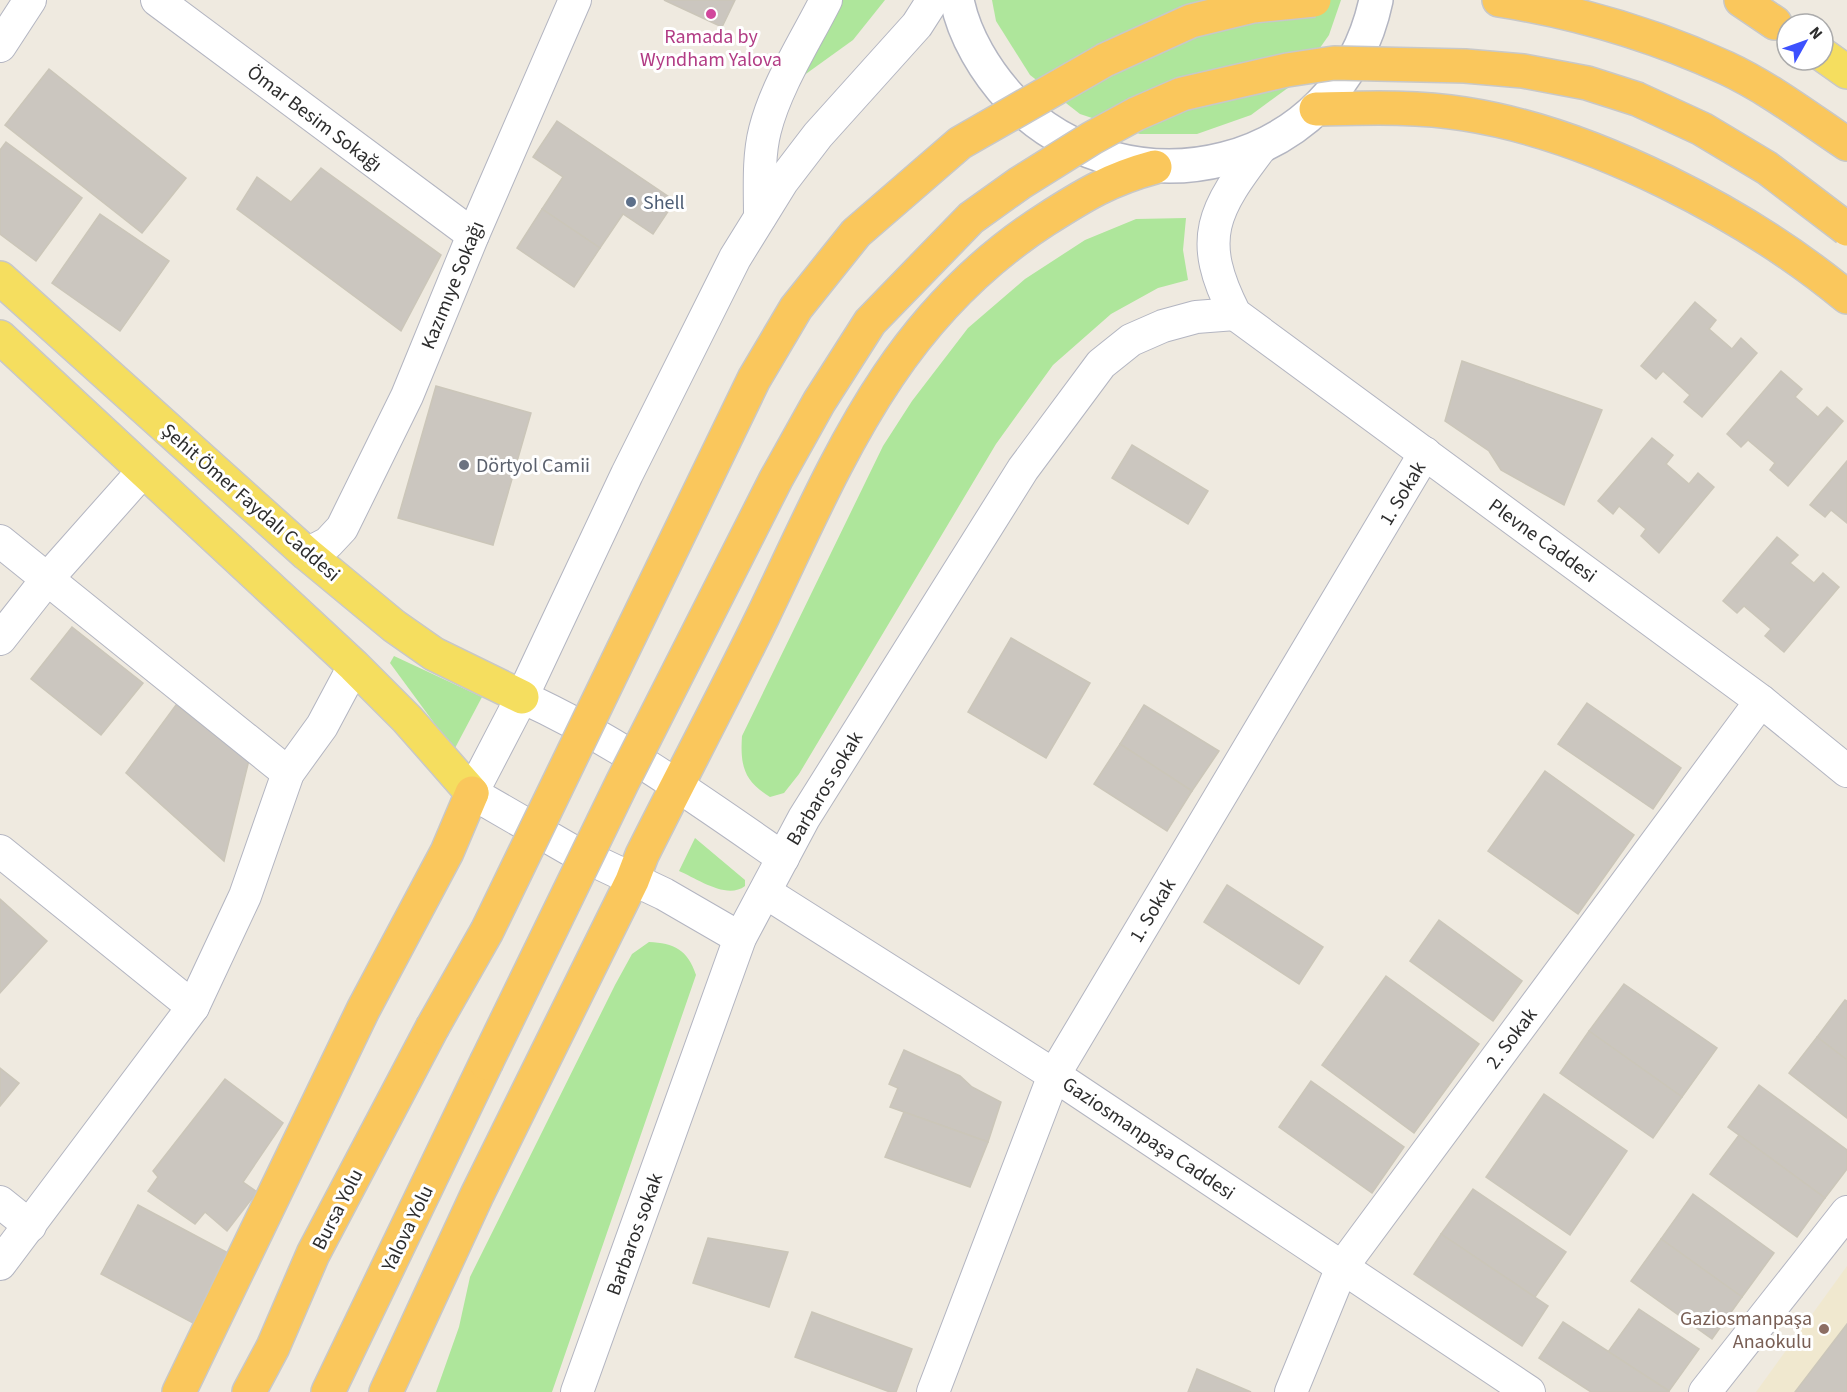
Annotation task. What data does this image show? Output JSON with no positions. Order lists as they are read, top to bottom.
{
  "streets": {
    "highway": ["Bursa Yolu", "Yalova Yolu"],
    "main road": ["Şehit Ömer Faydalı Caddesi"],
    "street": [
      "Ömar Besim Sokağı",
      "Kazımıye Sokağı",
      "1. Sokak",
      "Plevne Caddesi",
      "Barbaros sokak",
      "2. Sokak",
      "Gaziosmanpaşa Caddesi"
    ]
  },
  "crossings": [
    ["Ömar Besim Sokağı", "Kazımıye Sokağı"],
    ["Kazımıye Sokağı", "Şehit Ömer Faydalı Caddesi"],
    ["1. Sokak", "Plevne Caddesi"],
    ["1. Sokak", "Gaziosmanpaşa Caddesi"],
    ["Plevne Caddesi", "Barbaros sokak"],
    ["Plevne Caddesi", "2. Sokak"],
    ["Barbaros sokak", "Gaziosmanpaşa Caddesi"],
    ["2. Sokak", "Gaziosmanpaşa Caddesi"]
  ],
  "places": [
    "Ramada by Wyndham Yalova",
    "Shell",
    "Dörtyol Camii",
    "Gaziosmanpaşa Anaokulu"
  ],
  "north": "top right"
}
